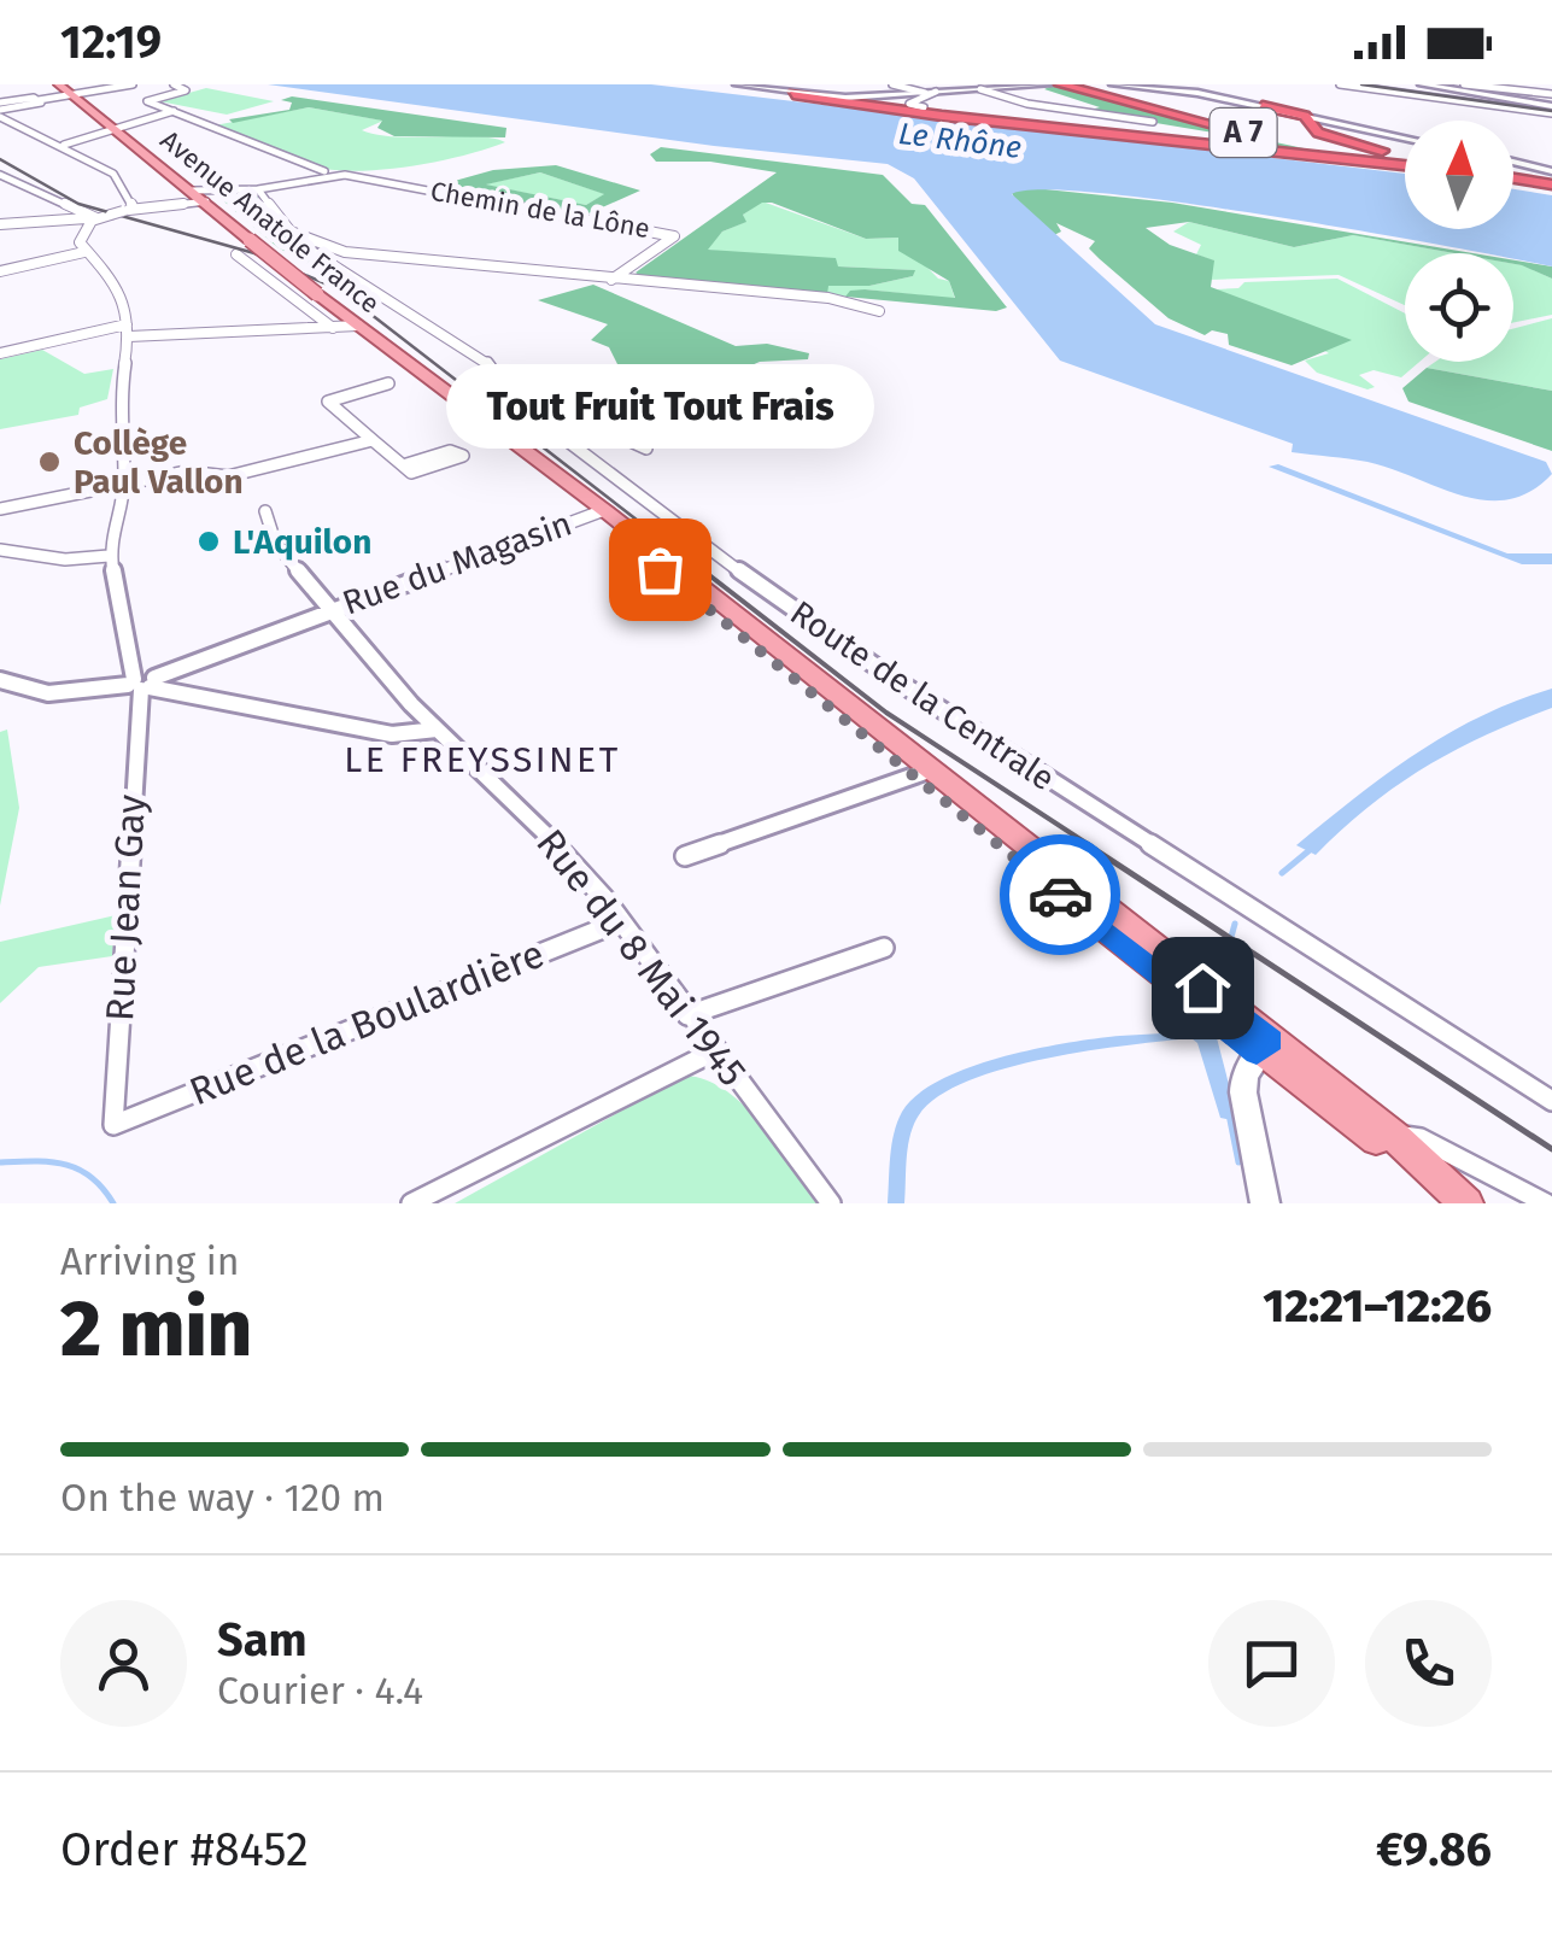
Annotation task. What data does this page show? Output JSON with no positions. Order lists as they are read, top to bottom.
{
  "streets": {
    "highway": ["A 7"],
    "main road": ["Avenue Anatole France"],
    "street": [
      "Chemin de la Lône",
      "Rue du Magasin",
      "Route de la Centrale",
      "Rue Jean Gay",
      "Rue du 8 Mai 1945",
      "Rue de la Boulardière"
    ]
  },
  "crossings": [
    ["Chemin de la Lône", "Route de la Centrale"],
    ["Avenue Anatole France", "Rue du Magasin"],
    ["Rue du Magasin", "Rue du 8 Mai 1945"],
    ["Rue Jean Gay", "Rue de la Boulardière"],
    ["Rue du 8 Mai 1945", "Rue de la Boulardière"]
  ],
  "districts": ["LE FREYSSINET"],
  "water": ["Le Rhône"],
  "places": ["Collège Paul Vallon", "L'Aquilon", "Tout Fruit Tout Frais"],
  "north": "top",
  "page": {
    "status": "12:19",
    "bubble": "Tout Fruit Tout Frais",
    "heading": ["2 min", "Arriving in", "12:21–12:26"],
    "panel": [
      "Sam",
      "Courier · 4.4",
      "Order #8452",
      "€9.86"
    ],
    "bar": "On the way · 120 m"
  }
}
